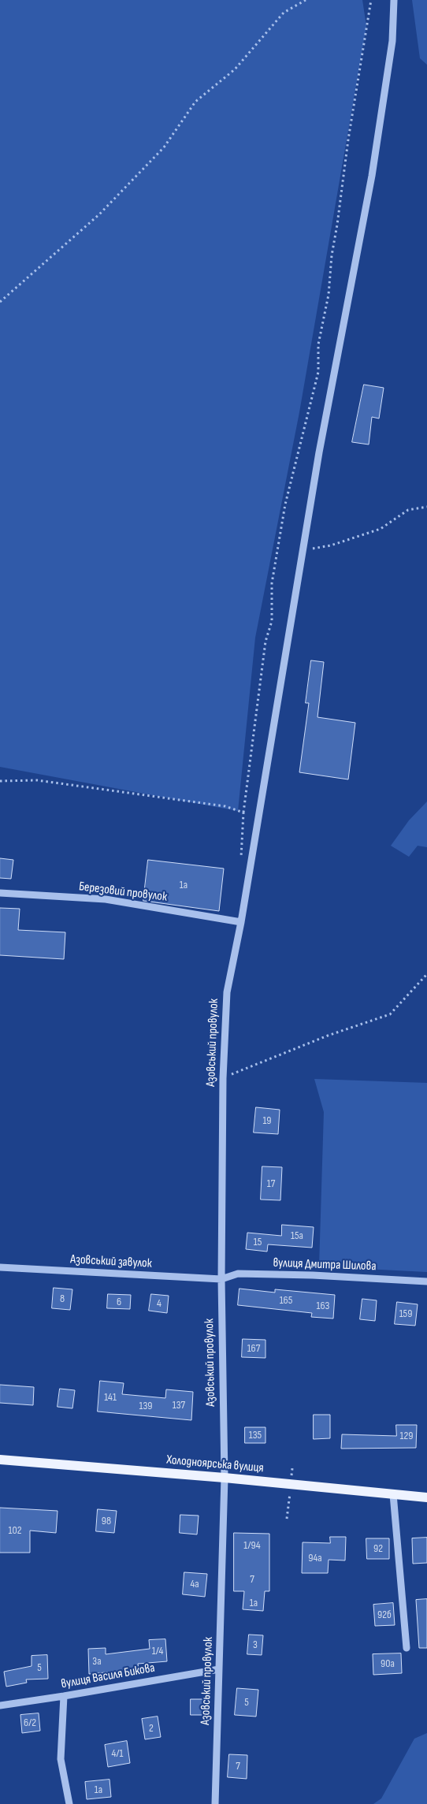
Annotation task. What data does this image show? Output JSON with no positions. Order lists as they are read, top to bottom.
{
  "streets": {
    "main road": ["Холодноярська вулиця"],
    "street": [
      "Березовий провулок",
      "Азовський провулок",
      "Азовський завулок",
      "вулиця Дмитра Шилова",
      "вулиця Василя Бикова"
    ]
  },
  "crossings": [
    ["Березовий провулок", "Азовський провулок"],
    ["Азовський провулок", "Азовський завулок"],
    ["Азовський провулок", "вулиця Дмитра Шилова"],
    ["Азовський провулок", "Холодноярська вулиця"],
    ["Азовський провулок", "вулиця Василя Бикова"],
    ["Азовський завулок", "вулиця Дмитра Шилова"]
  ],
  "house_numbers": [
    "1а",
    "19",
    "17",
    "15а",
    "15",
    "8",
    "165",
    "6",
    "4",
    "163",
    "159",
    "167",
    "141",
    "137",
    "139",
    "135",
    "129",
    "98",
    "102",
    "1/94",
    "92",
    "94а",
    "7",
    "4а",
    "1а",
    "92б",
    "3",
    "1/4",
    "3а",
    "90а",
    "5",
    "5",
    "6/2",
    "2",
    "4/1",
    "7",
    "1а"
  ]
}
